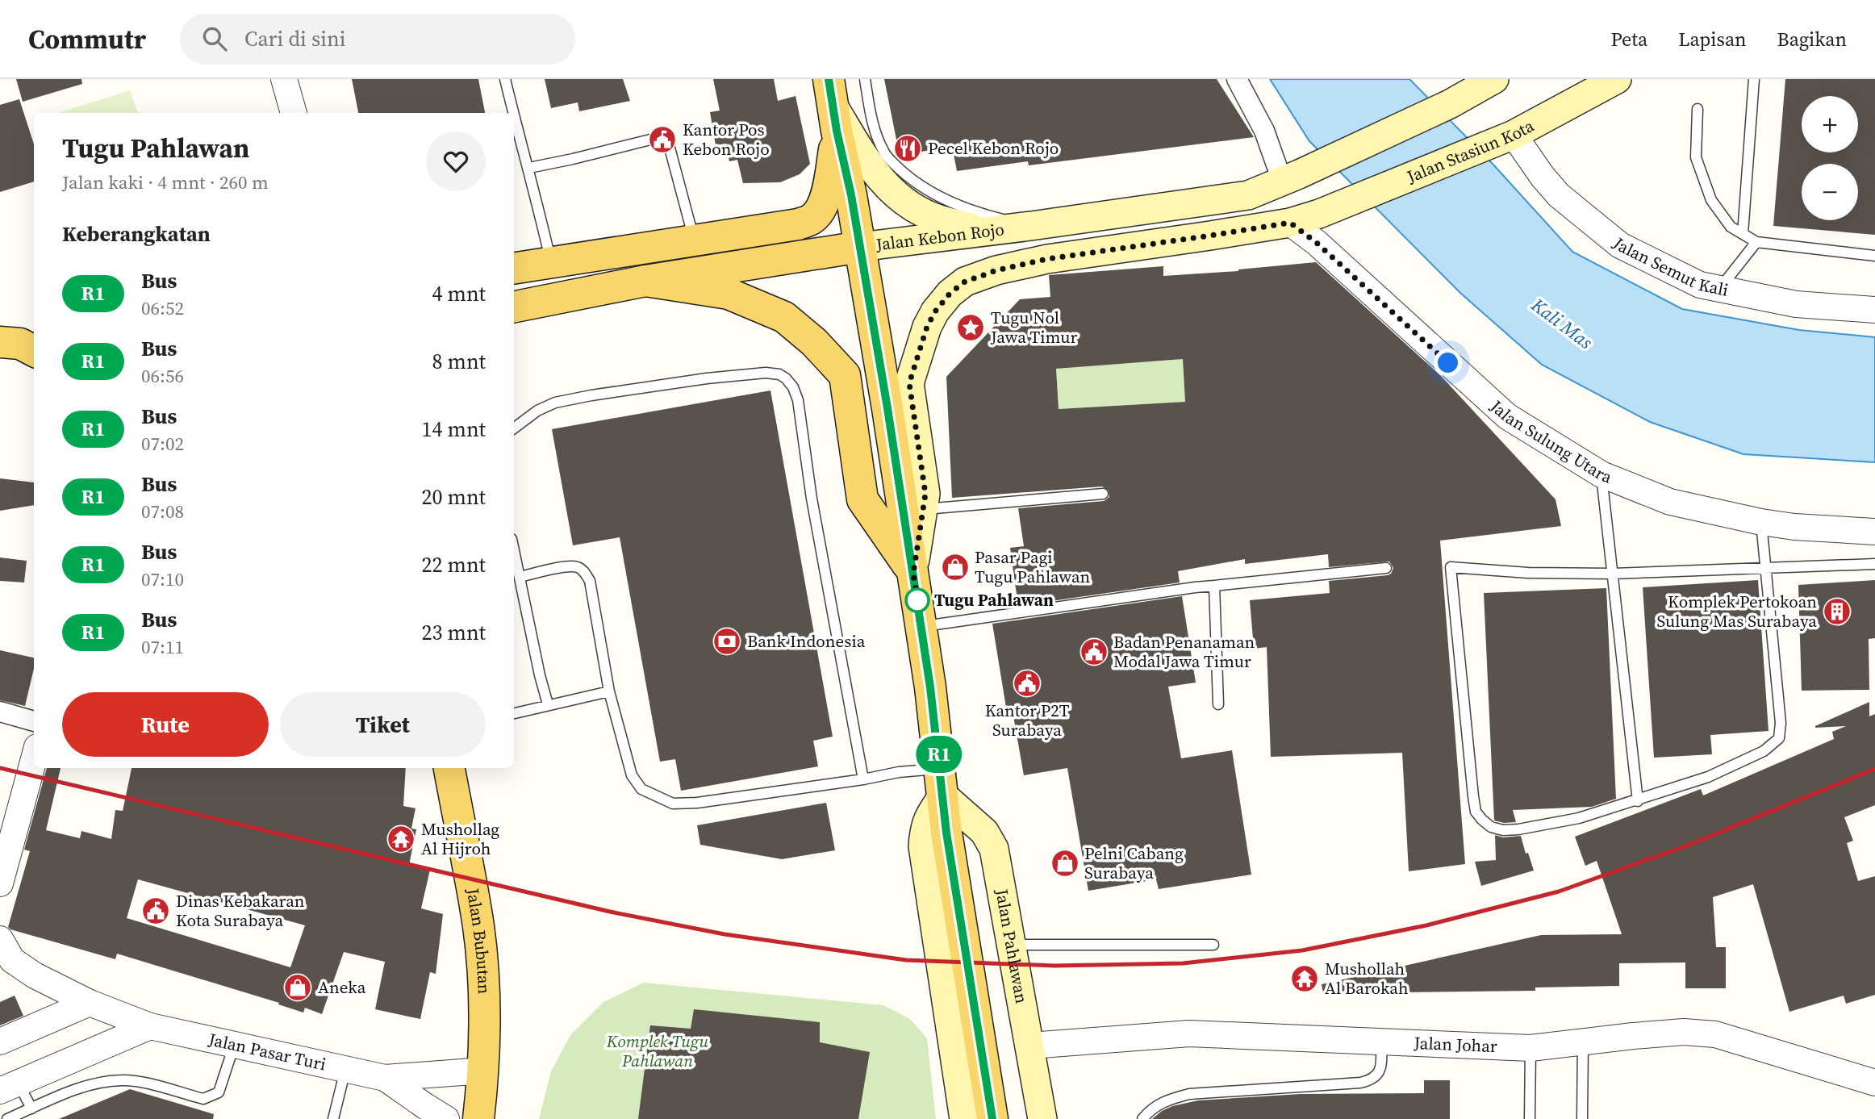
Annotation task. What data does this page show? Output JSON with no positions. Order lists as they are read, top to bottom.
{
  "streets": {
    "main road": [
      "Jalan Stasiun Kota",
      "Jalan Kebon Rojo",
      "Jalan Bubutan",
      "Jalan Pahlawan"
    ],
    "street": [
      "Jalan Semut Kali",
      "Jalan Sulung Utara",
      "Jalan Johar",
      "Jalan Pasar Turi"
    ]
  },
  "crossings": [
    ["Jalan Stasiun Kota", "Jalan Semut Kali"],
    ["Jalan Stasiun Kota", "Jalan Sulung Utara"],
    ["Jalan Bubutan", "Jalan Pasar Turi"],
    ["Jalan Pahlawan", "Jalan Johar"]
  ],
  "water": ["Kali Mas"],
  "parks": ["Komplek Tugu Pahlawan"],
  "places": {
    "public building": [
      "Kantor Pos Kebon Rojo",
      "Badan Penanaman Modal Jawa Timur",
      "Kantor P2T Surabaya",
      "Dinas Kebakaran Kota Surabaya"
    ],
    "restaurant": ["Pecel Kebon Rojo"],
    "place": ["Tugu Nol Jawa Timur"],
    "shop": ["Pasar Pagi Tugu Pahlawan", "Pelni Cabang Surabaya", "Aneka"],
    "other": ["Tugu Pahlawan"],
    "building": ["Komplek Pertokoan Sulung Mas Surabaya"],
    "bank": ["Bank Indonesia"],
    "temple": ["Mushollag Al Hijroh", "Mushollah Al Barokah"]
  },
  "lines": ["bus line R1"],
  "page": {
    "header": "Commutr",
    "search": "Cari di sini",
    "nav": ["Peta", "Lapisan", "Bagikan"],
    "on_map": "R1",
    "map_buttons": ["+", "−"],
    "heading": [
      ["Tugu Pahlawan", "Jalan kaki · 4 mnt · 260 m"],
      "Keberangkatan"
    ],
    "list": [
      {
        "mark": "R1",
        "name": "Bus",
        "note": "06:52",
        "value": "4 mnt"
      },
      {
        "mark": "R1",
        "name": "Bus",
        "note": "06:56",
        "value": "8 mnt"
      },
      {
        "mark": "R1",
        "name": "Bus",
        "note": "07:02",
        "value": "14 mnt"
      },
      {
        "mark": "R1",
        "name": "Bus",
        "note": "07:08",
        "value": "20 mnt"
      },
      {
        "mark": "R1",
        "name": "Bus",
        "note": "07:10",
        "value": "22 mnt"
      },
      {
        "mark": "R1",
        "name": "Bus",
        "note": "07:11",
        "value": "23 mnt"
      }
    ],
    "buttons": ["Rute", "Tiket"]
  }
}
